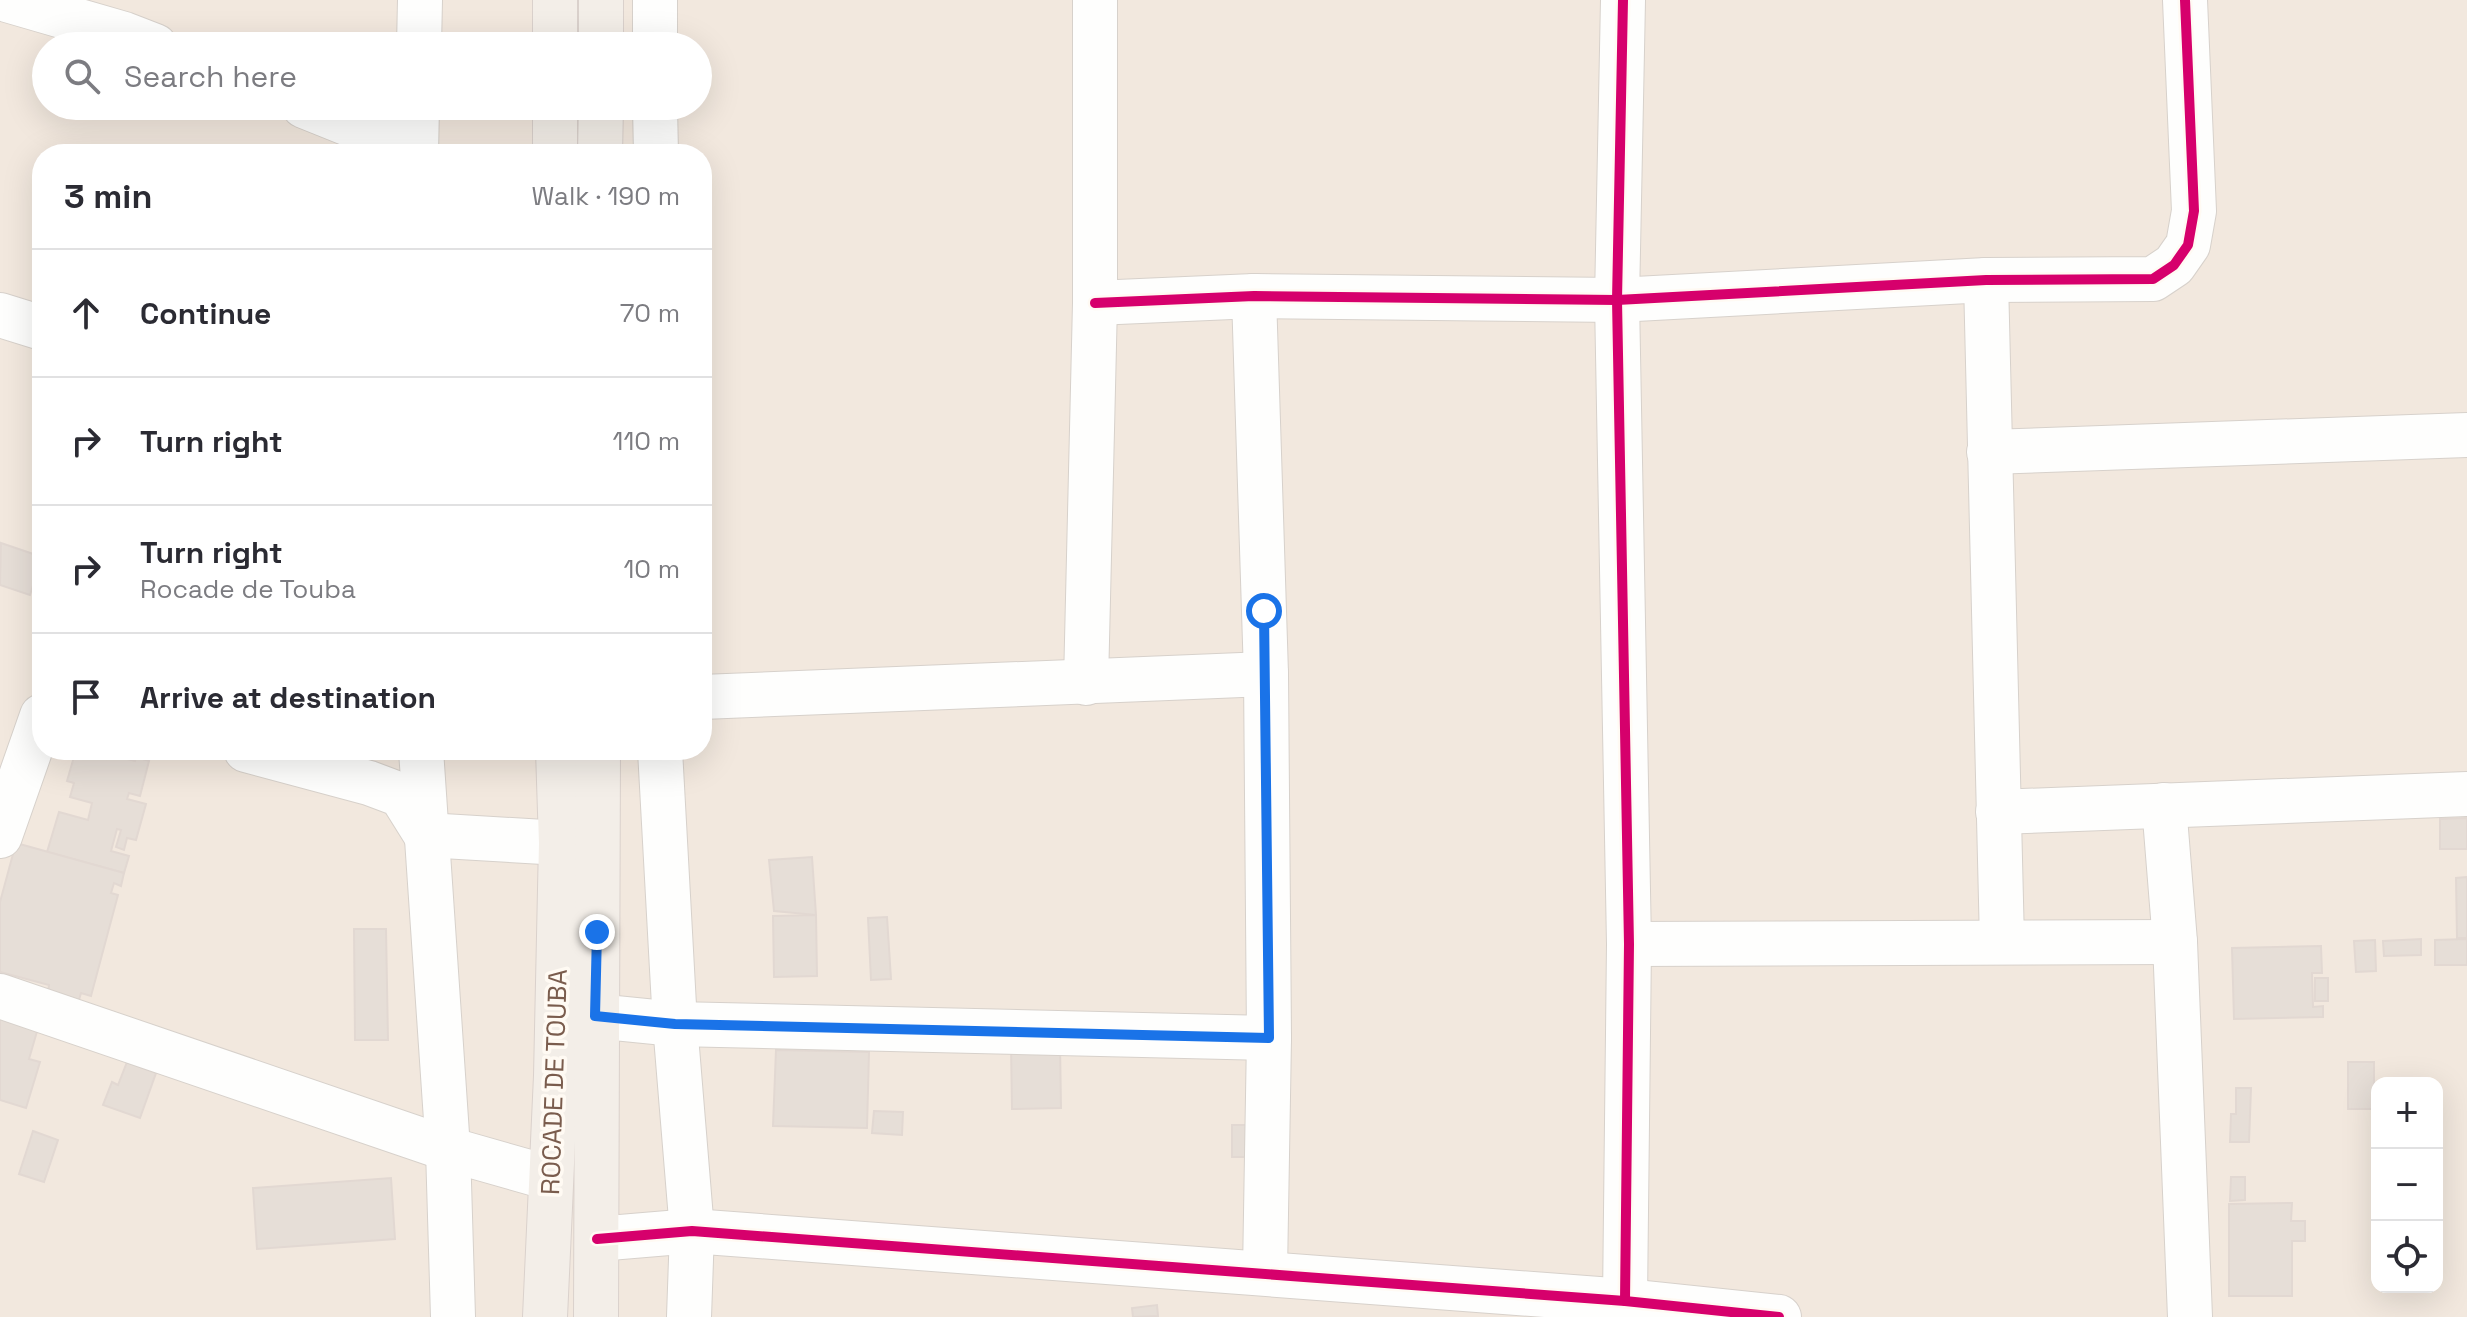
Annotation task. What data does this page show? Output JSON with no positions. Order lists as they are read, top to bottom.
{
  "streets": {
    "main road": ["ROCADE DE TOUBA"]
  },
  "page": {
    "search": "Search here",
    "heading": ["3 min", "Walk · 190 m"],
    "list": [
      ["Continue", "70 m"],
      ["Turn right", "110 m"],
      ["Turn right", "Rocade de Touba", "10 m"],
      "Arrive at destination"
    ],
    "map_buttons": ["+", "−"]
  }
}
